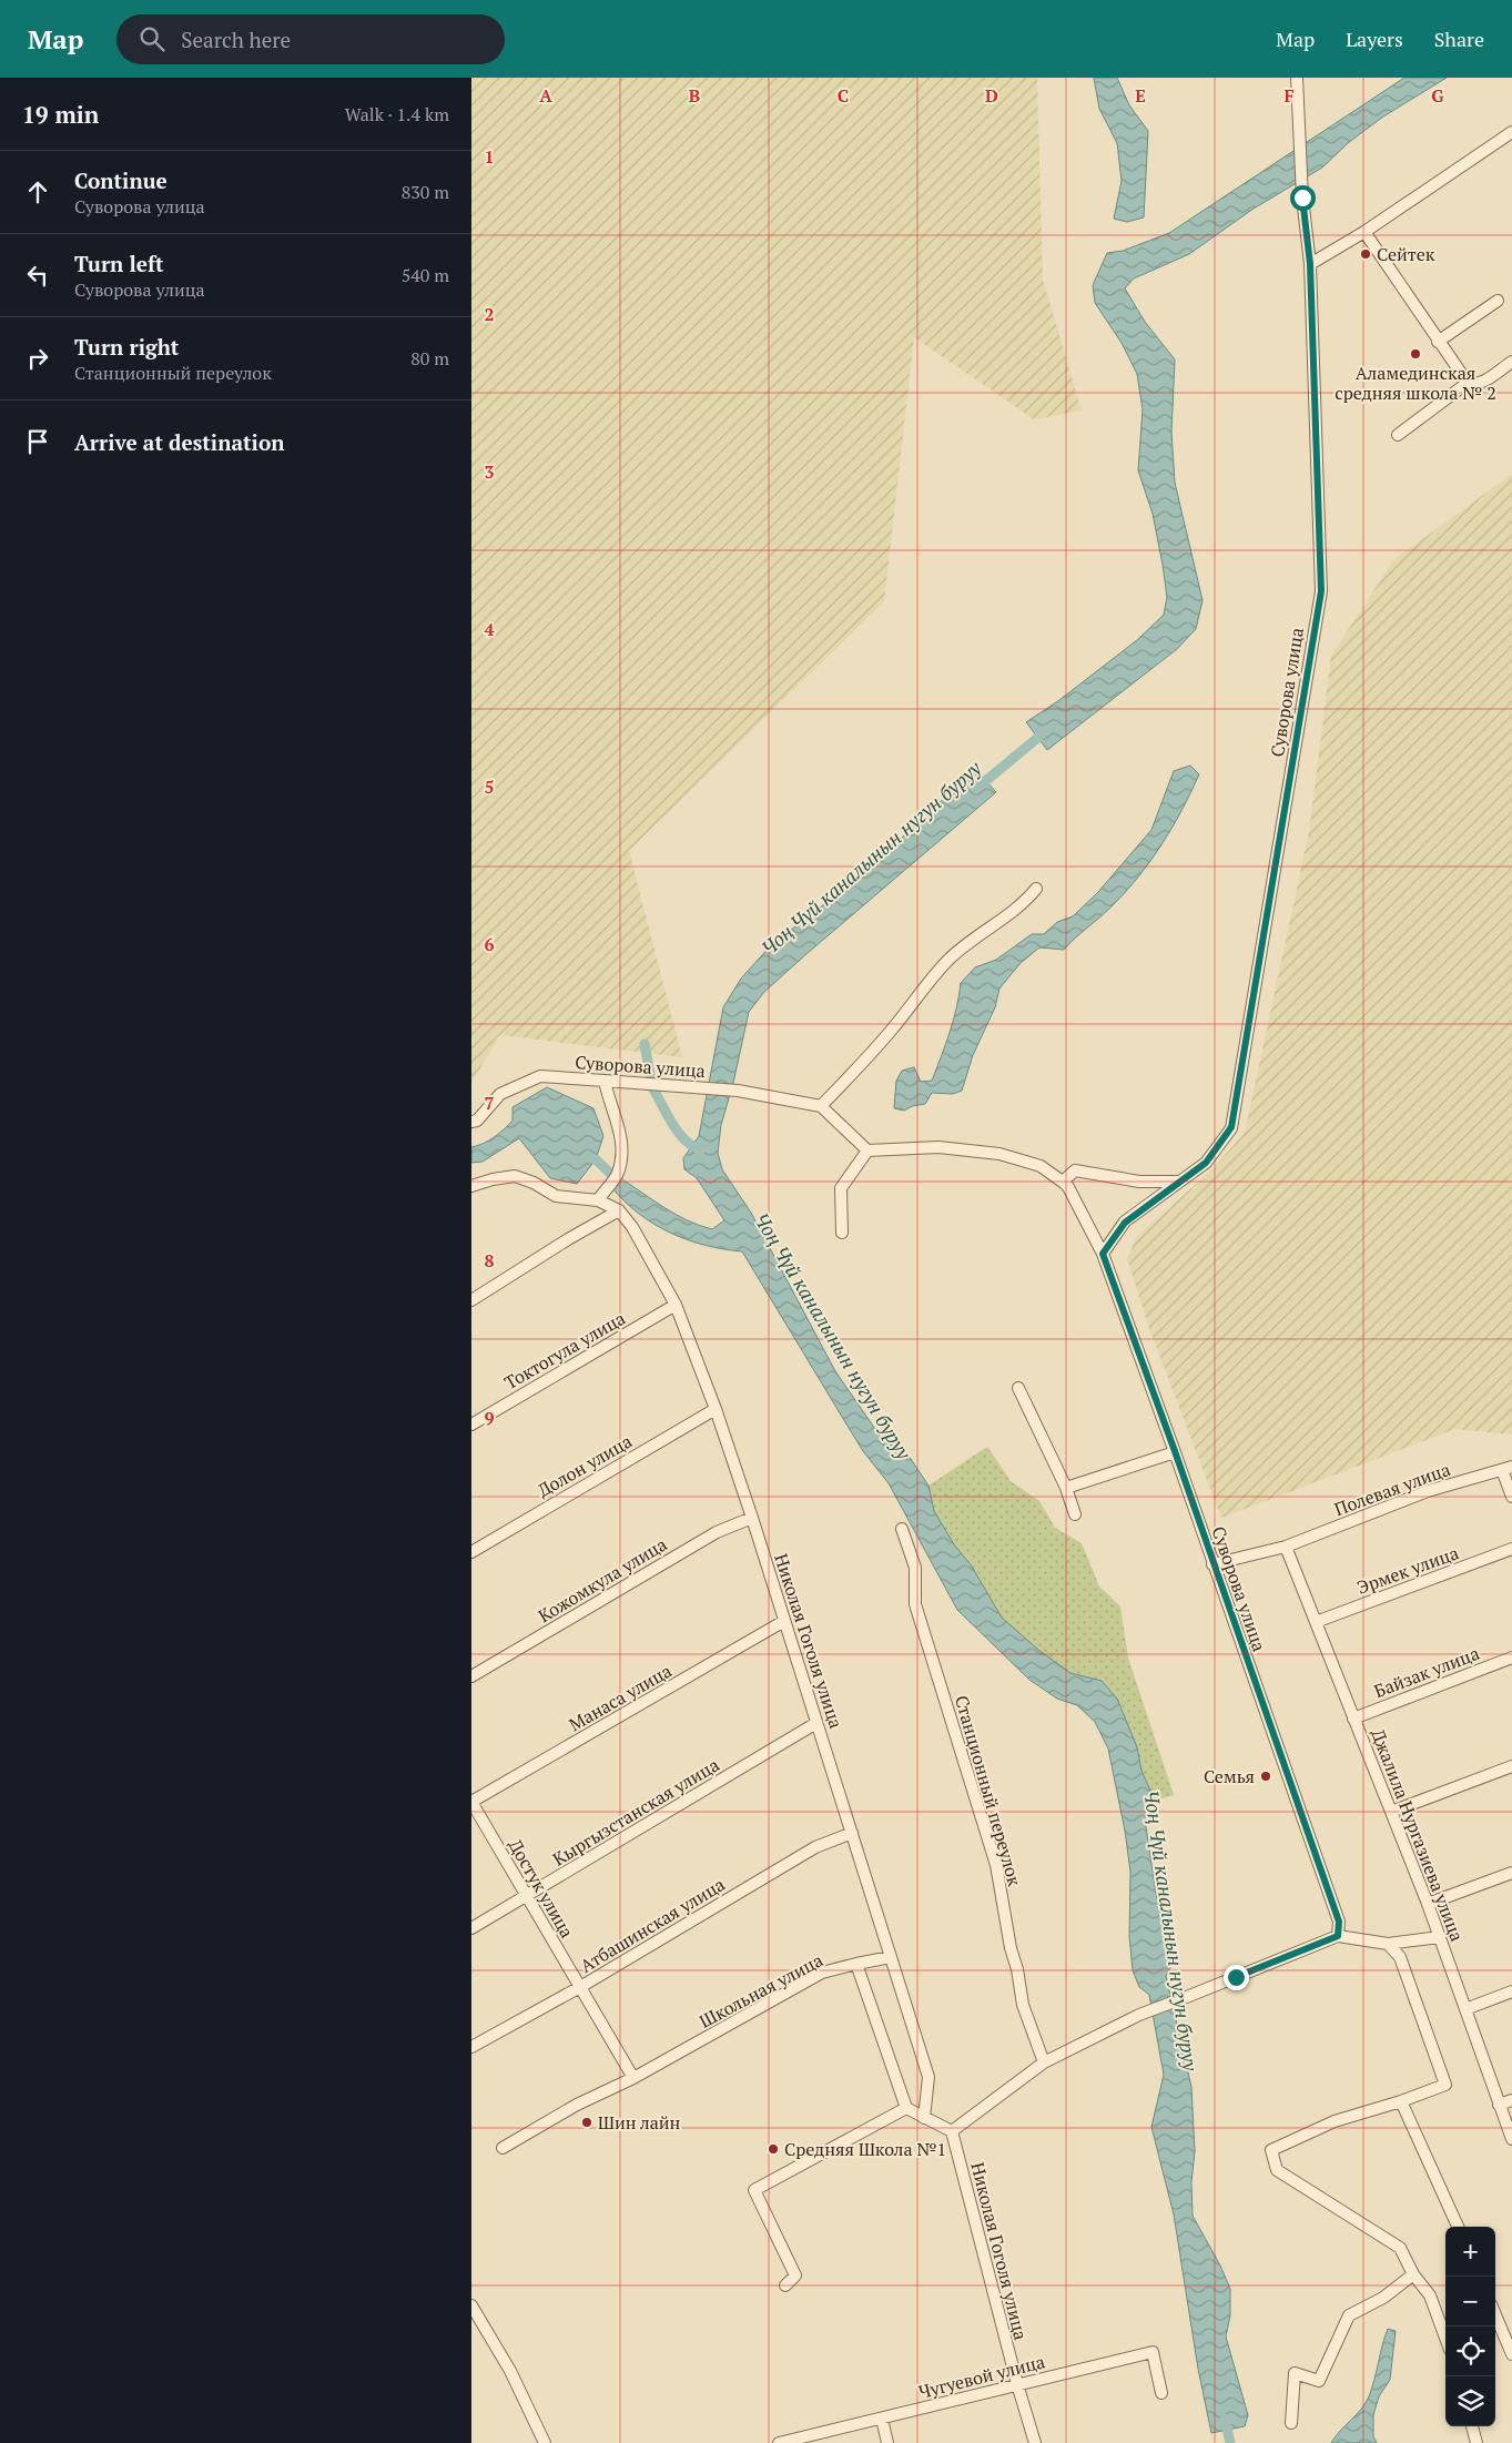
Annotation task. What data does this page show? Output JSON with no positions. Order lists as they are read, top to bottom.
{
  "streets": {
    "street": [
      "Суворова улица",
      "Токтогула улица",
      "Долон улица",
      "Полевая улица",
      "Эрмек улица",
      "Кожомкула улица",
      "Николая Гоголя улица",
      "Байзак улица",
      "Манаса улица",
      "Станционный переулок",
      "Кыргызстанская улица",
      "Джалила Нургазиева улица",
      "Достук улица",
      "Атбашинская улица",
      "Школьная улица",
      "Чугуевой улица"
    ]
  },
  "crossings": [
    ["Суворова улица", "Полевая улица"],
    ["Токтогула улица", "Николая Гоголя улица"],
    ["Долон улица", "Николая Гоголя улица"],
    ["Полевая улица", "Джалила Нургазиева улица"],
    ["Эрмек улица", "Джалила Нургазиева улица"],
    ["Кожомкула улица", "Николая Гоголя улица"],
    ["Николая Гоголя улица", "Манаса улица"],
    ["Николая Гоголя улица", "Кыргызстанская улица"],
    ["Николая Гоголя улица", "Атбашинская улица"],
    ["Николая Гоголя улица", "Школьная улица"],
    ["Николая Гоголя улица", "Чугуевой улица"],
    ["Байзак улица", "Джалила Нургазиева улица"],
    ["Манаса улица", "Достук улица"],
    ["Кыргызстанская улица", "Достук улица"],
    ["Достук улица", "Атбашинская улица"],
    ["Достук улица", "Школьная улица"]
  ],
  "water": ["Чоң Чүй каналынын нугун буруу"],
  "places": [
    "Сейтек",
    "Аламединская средняя школа № 2",
    "Семья",
    "Шин лайн",
    "Средняя Школа №1"
  ],
  "page": {
    "header": "Map",
    "search": "Search here",
    "nav": ["Map", "Layers", "Share"],
    "heading": ["19 min", "Walk · 1.4 km"],
    "list": [
      ["Continue", "Суворова улица", "830 m"],
      ["Turn left", "Суворова улица", "540 m"],
      ["Turn right", "Станционный переулок", "80 m"],
      "Arrive at destination"
    ],
    "map_buttons": ["+", "−"]
  },
  "grid": {
    "columns": [
      "A",
      "B",
      "C",
      "D",
      "E",
      "F",
      "G"
    ],
    "rows": [
      "1",
      "2",
      "3",
      "4",
      "5",
      "6",
      "7",
      "8",
      "9"
    ]
  }
}
